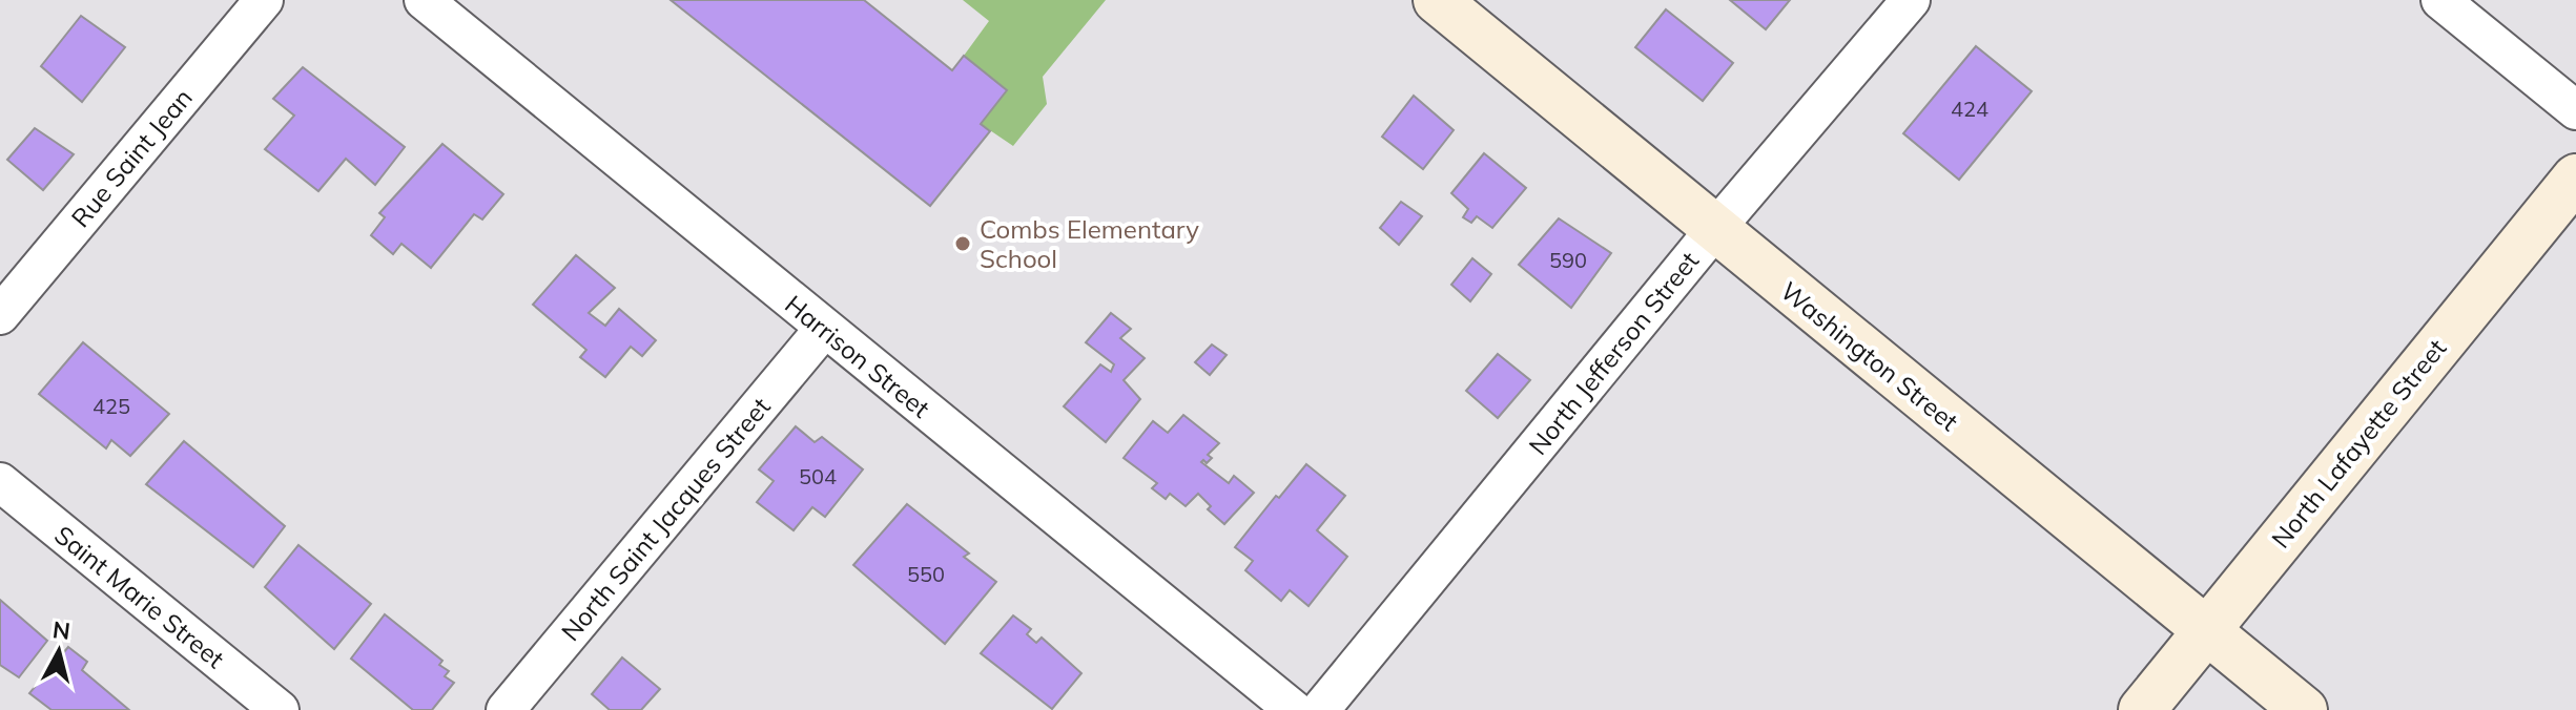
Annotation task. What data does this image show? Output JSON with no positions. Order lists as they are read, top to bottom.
{
  "streets": {
    "main road": ["Washington Street", "North Lafayette Street"],
    "street": [
      "Rue Saint Jean",
      "North Jefferson Street",
      "Harrison Street",
      "North Saint Jacques Street",
      "Saint Marie Street"
    ]
  },
  "crossings": [
    ["North Jefferson Street", "Washington Street"],
    ["Harrison Street", "North Saint Jacques Street"],
    ["Washington Street", "North Lafayette Street"]
  ],
  "places": ["Combs Elementary School"],
  "house_numbers": [
    "424",
    "590",
    "425",
    "504",
    "550"
  ],
  "north": "top"
}
